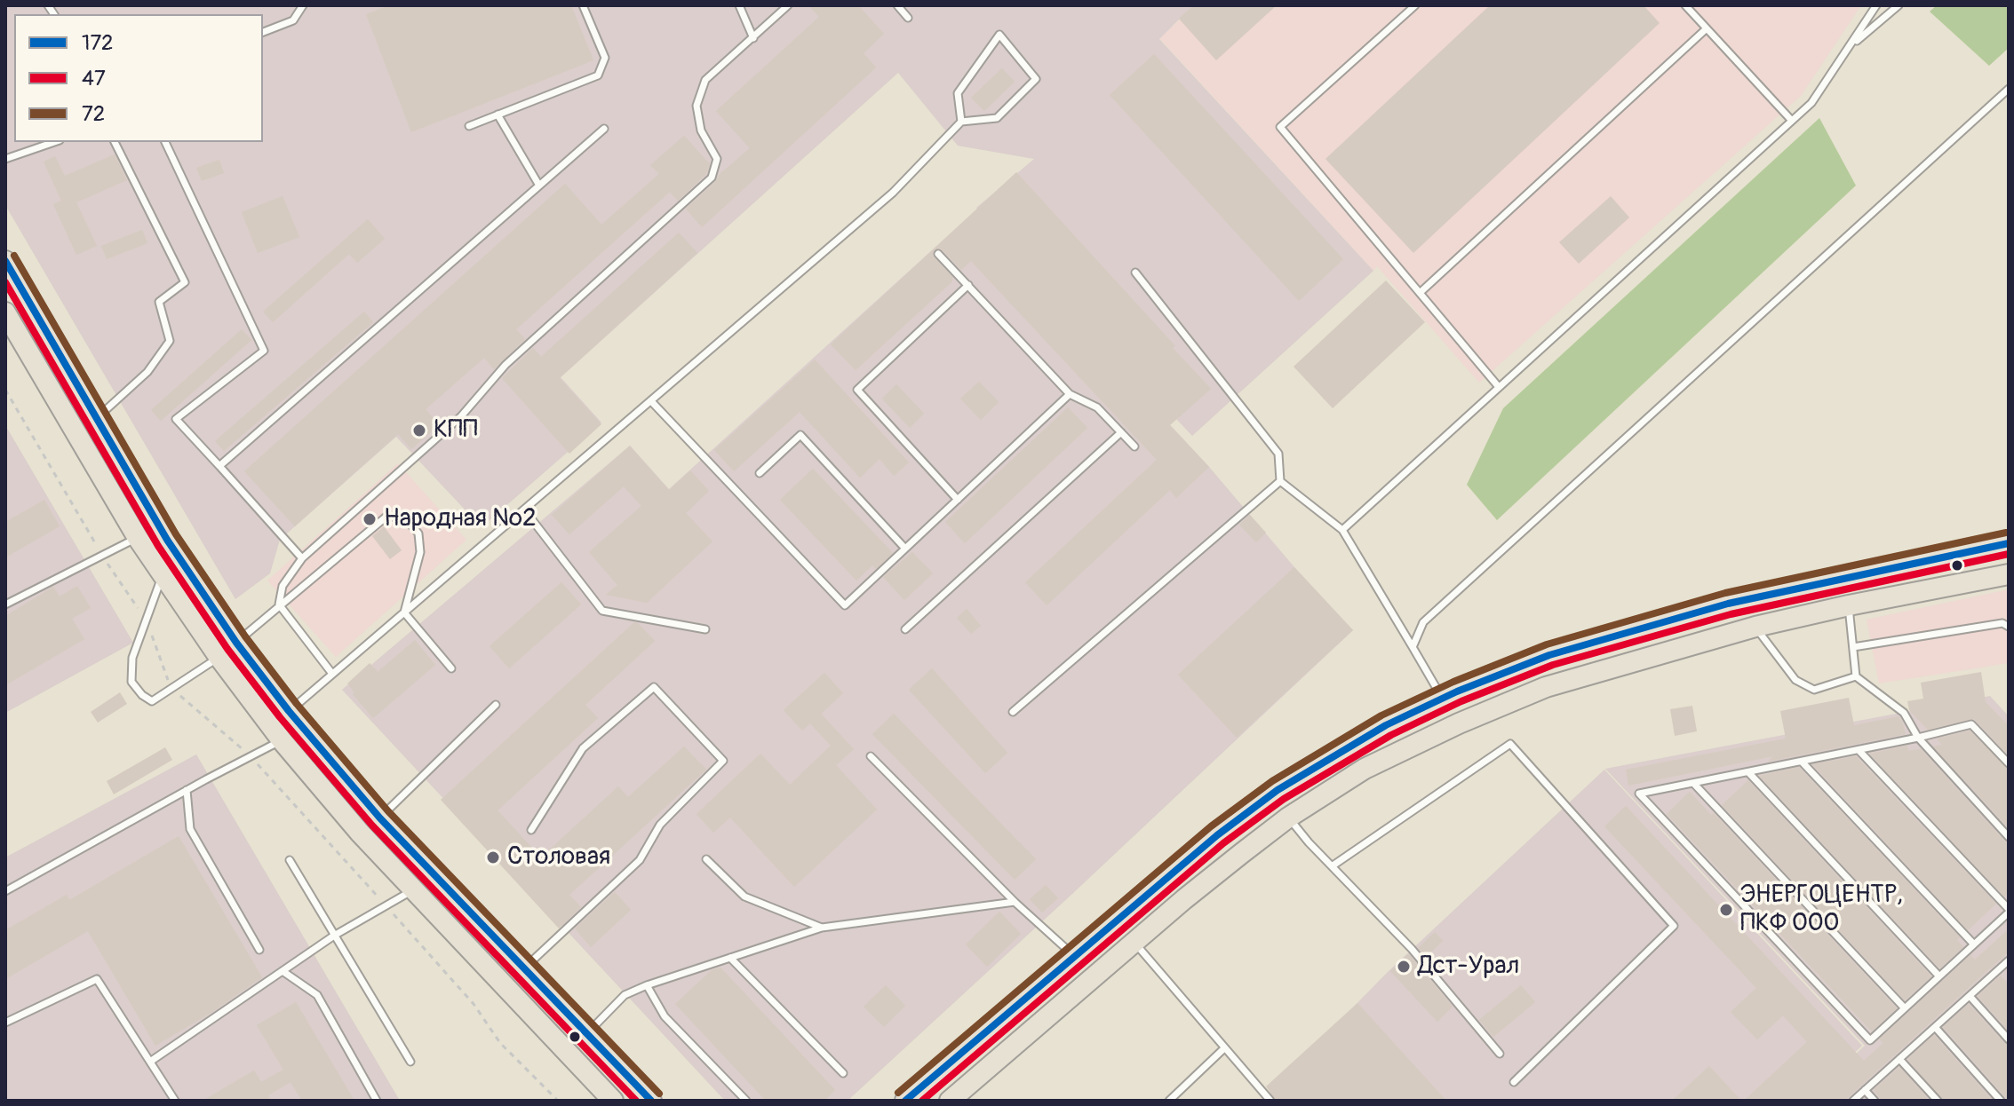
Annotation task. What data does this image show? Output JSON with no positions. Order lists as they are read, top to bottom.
{
  "places": [
    "КПП",
    "Народная №2",
    "Столовая",
    "ЭНЕРГОЦЕНТР, ПКФ ООО",
    "Дст-Урал"
  ],
  "lines": ["transit line 72", "transit line 172", "transit line 47"],
  "legend": ["172", "47", "72"]
}
